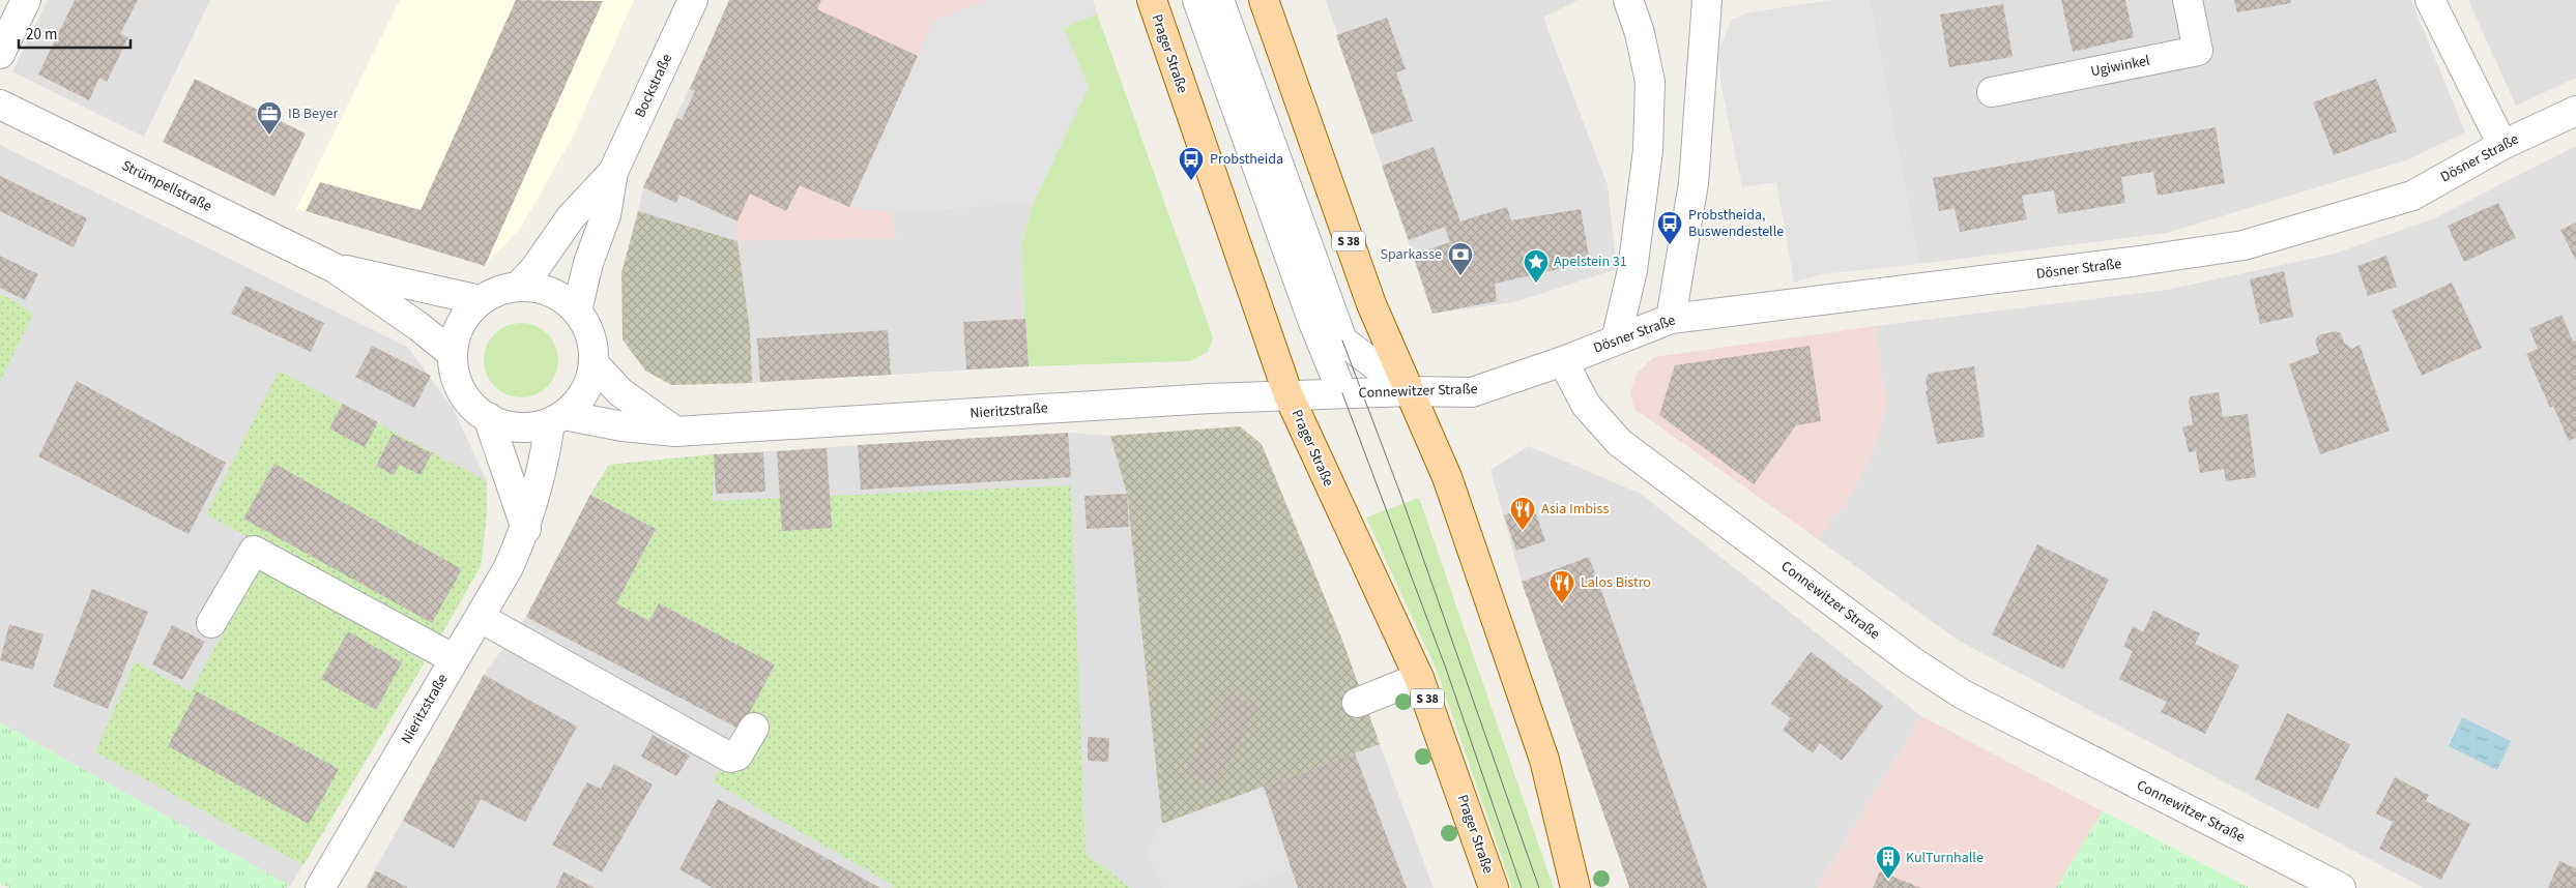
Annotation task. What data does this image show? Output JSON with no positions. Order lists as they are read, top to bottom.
{
  "streets": {
    "main road": ["Prager Straße", "S 38"],
    "street": [
      "Ugiwinkel",
      "Bockstraße",
      "Dösner Straße",
      "Strümpellstraße",
      "Connewitzer Straße",
      "Nieritzstraße"
    ]
  },
  "crossings": [
    ["Prager Straße", "Nieritzstraße"],
    ["Bockstraße", "Strümpellstraße"],
    ["Bockstraße", "Nieritzstraße"],
    ["Dösner Straße", "Connewitzer Straße"],
    ["Strümpellstraße", "Nieritzstraße"],
    ["S 38", "Connewitzer Straße"],
    ["Connewitzer Straße", "Nieritzstraße"]
  ],
  "places": {
    "office": ["IB Beyer"],
    "bus stop": ["Probstheida", "Probstheida, Buswendestelle"],
    "bank": ["Sparkasse"],
    "place": ["Apelstein 31"],
    "restaurant": ["Asia Imbiss", "Lalos Bistro"],
    "building": ["KulTurnhalle"]
  },
  "scale_bar": "20 m"
}
